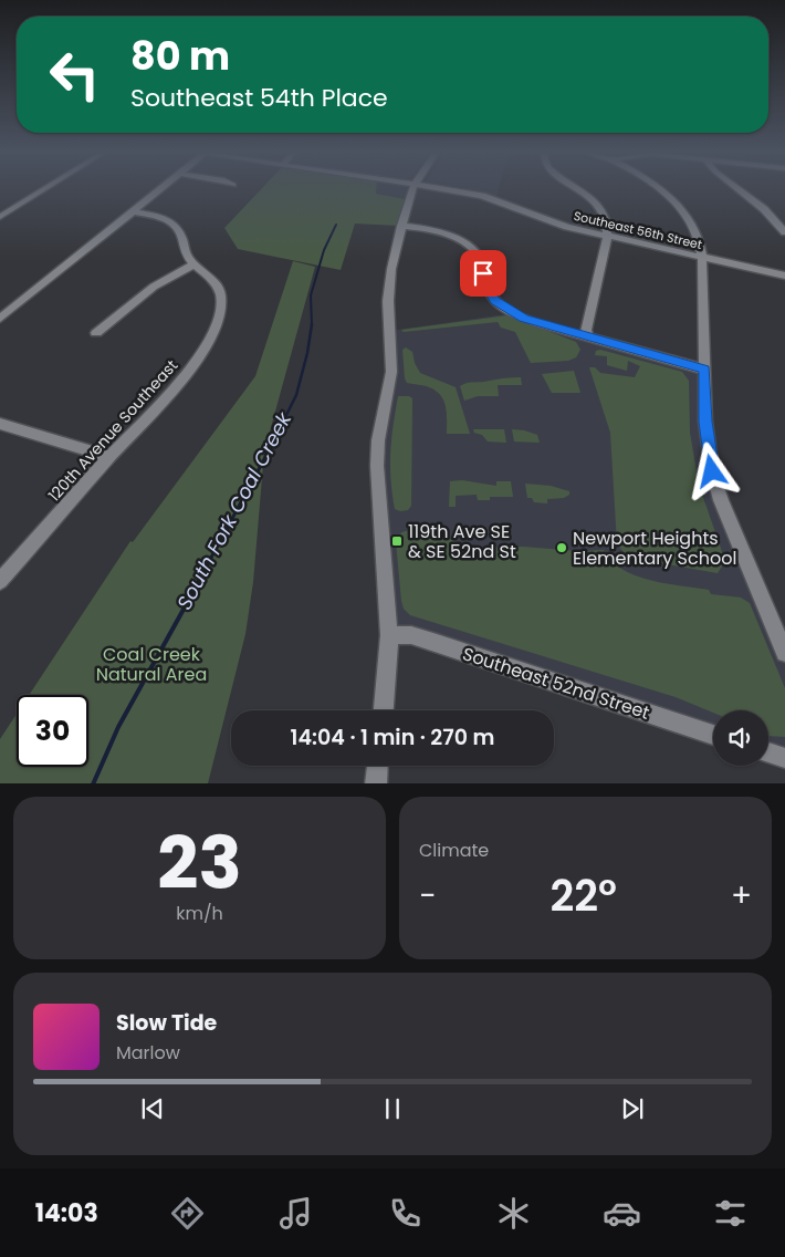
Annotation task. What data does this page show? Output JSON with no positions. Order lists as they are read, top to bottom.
{
  "streets": {
    "street": ["Southeast 56th Street", "120th Avenue Southeast", "Southeast 52nd Street"]
  },
  "water": ["South Fork Coal Creek"],
  "parks": ["Coal Creek Natural Area"],
  "places": {
    "transit": ["119th Ave SE & SE 52nd St"],
    "other": ["Newport Heights Elementary School"]
  },
  "page": {
    "turn": ["80 m", "Southeast 54th Place"],
    "limit": "30",
    "trip": "14:04 · 1 min · 270 m",
    "tile": [
      ["23", "km/h"],
      "Climate"
    ],
    "heat": ["−", "22°", "+"],
    "song": ["Slow Tide", "Marlow"],
    "tabs": "14:03"
  }
}
